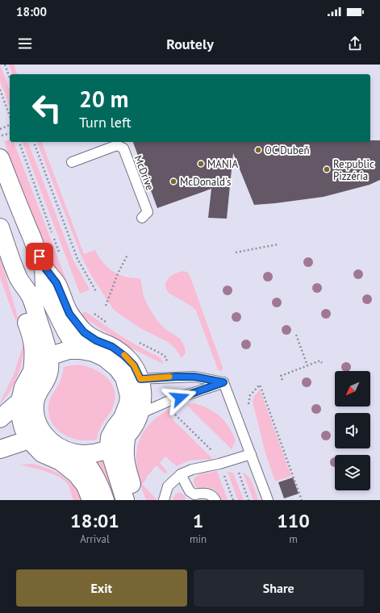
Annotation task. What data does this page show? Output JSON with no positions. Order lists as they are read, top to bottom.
{
  "streets": {
    "lane": ["McDrive"]
  },
  "places": [
    "OC Dubeň",
    "MANIA",
    "Re:public Pizzéria",
    "McDonald's"
  ],
  "north": "bottom left",
  "page": {
    "status": "18:00",
    "header": "Routely",
    "turn": ["20 m", "Turn left"],
    "eta": [
      "18:01",
      "Arrival",
      "1",
      "min",
      "110",
      "m"
    ],
    "buttons": ["Exit", "Share"]
  }
}
